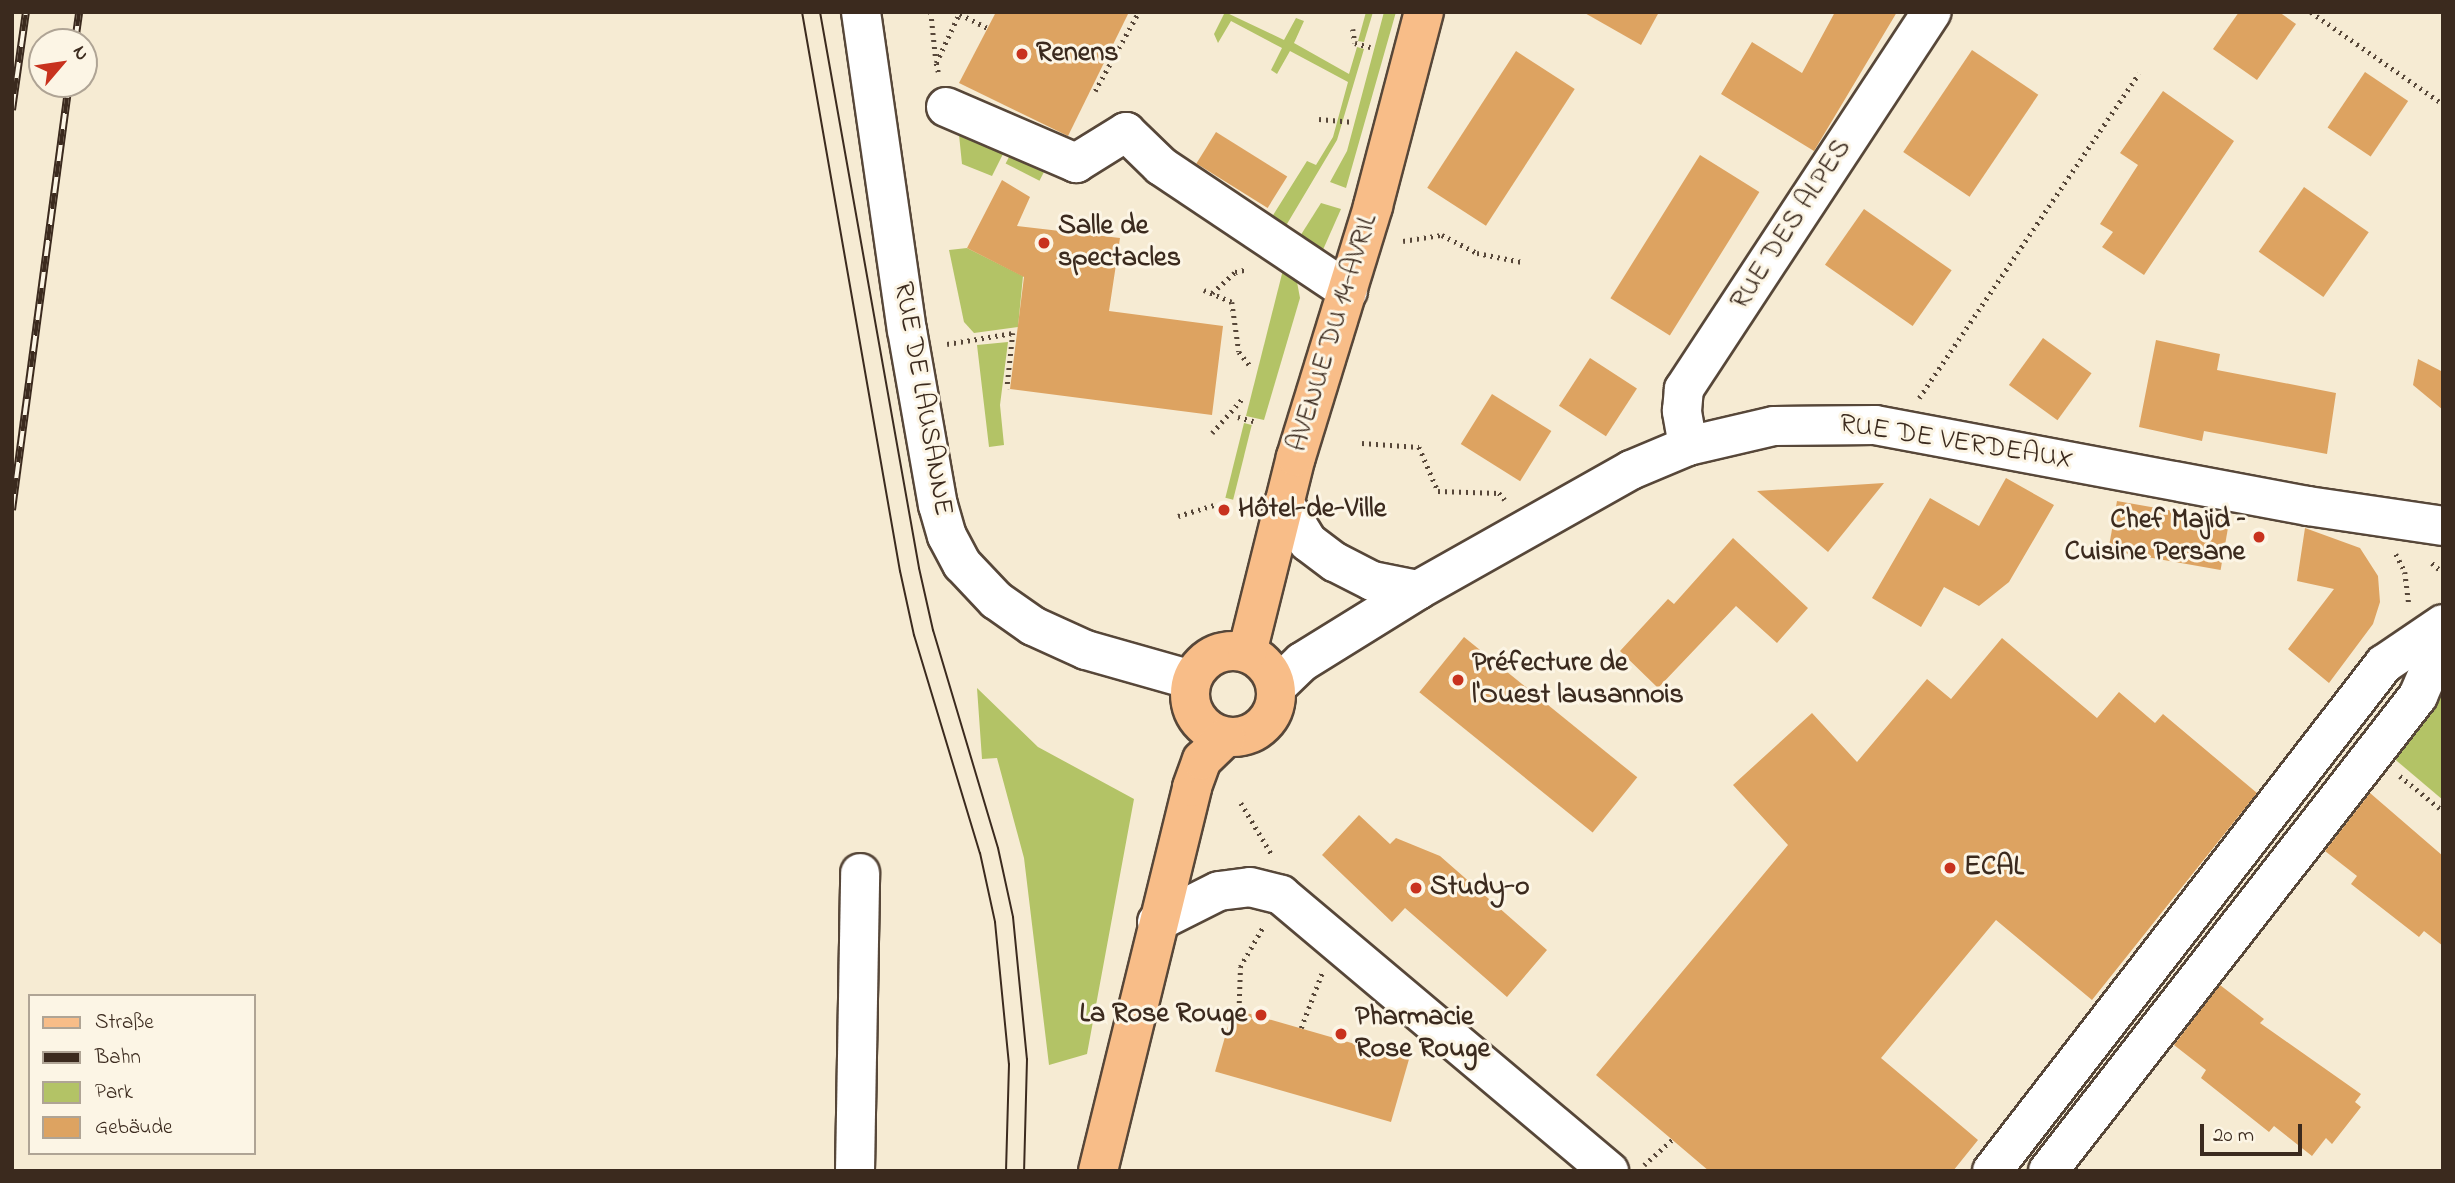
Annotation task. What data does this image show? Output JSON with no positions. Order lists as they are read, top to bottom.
{
  "streets": {
    "main road": ["AVENUE DU 14-AVRIL"],
    "street": ["RUE DES ALPES", "RUE DE LAUSANNE", "RUE DE VERDEAUX"]
  },
  "crossings": [
    ["RUE DES ALPES", "RUE DE VERDEAUX"],
    ["AVENUE DU 14-AVRIL", "RUE DE LAUSANNE"],
    ["AVENUE DU 14-AVRIL", "RUE DE VERDEAUX"],
    ["RUE DE LAUSANNE", "RUE DE VERDEAUX"]
  ],
  "places": [
    "Renens",
    "Salle de spectacles",
    "Hôtel-de-Ville",
    "Chef Majid – Cuisine Persane",
    "Préfecture de l'Ouest lausannois",
    "ECAL",
    "Study-o",
    "La Rose Rouge",
    "Pharmacie Rose Rouge"
  ],
  "legend": [
    "Straße",
    "Bahn",
    "Park",
    "Gebäude"
  ],
  "scale_bar": "20 m",
  "north": "top right"
}
